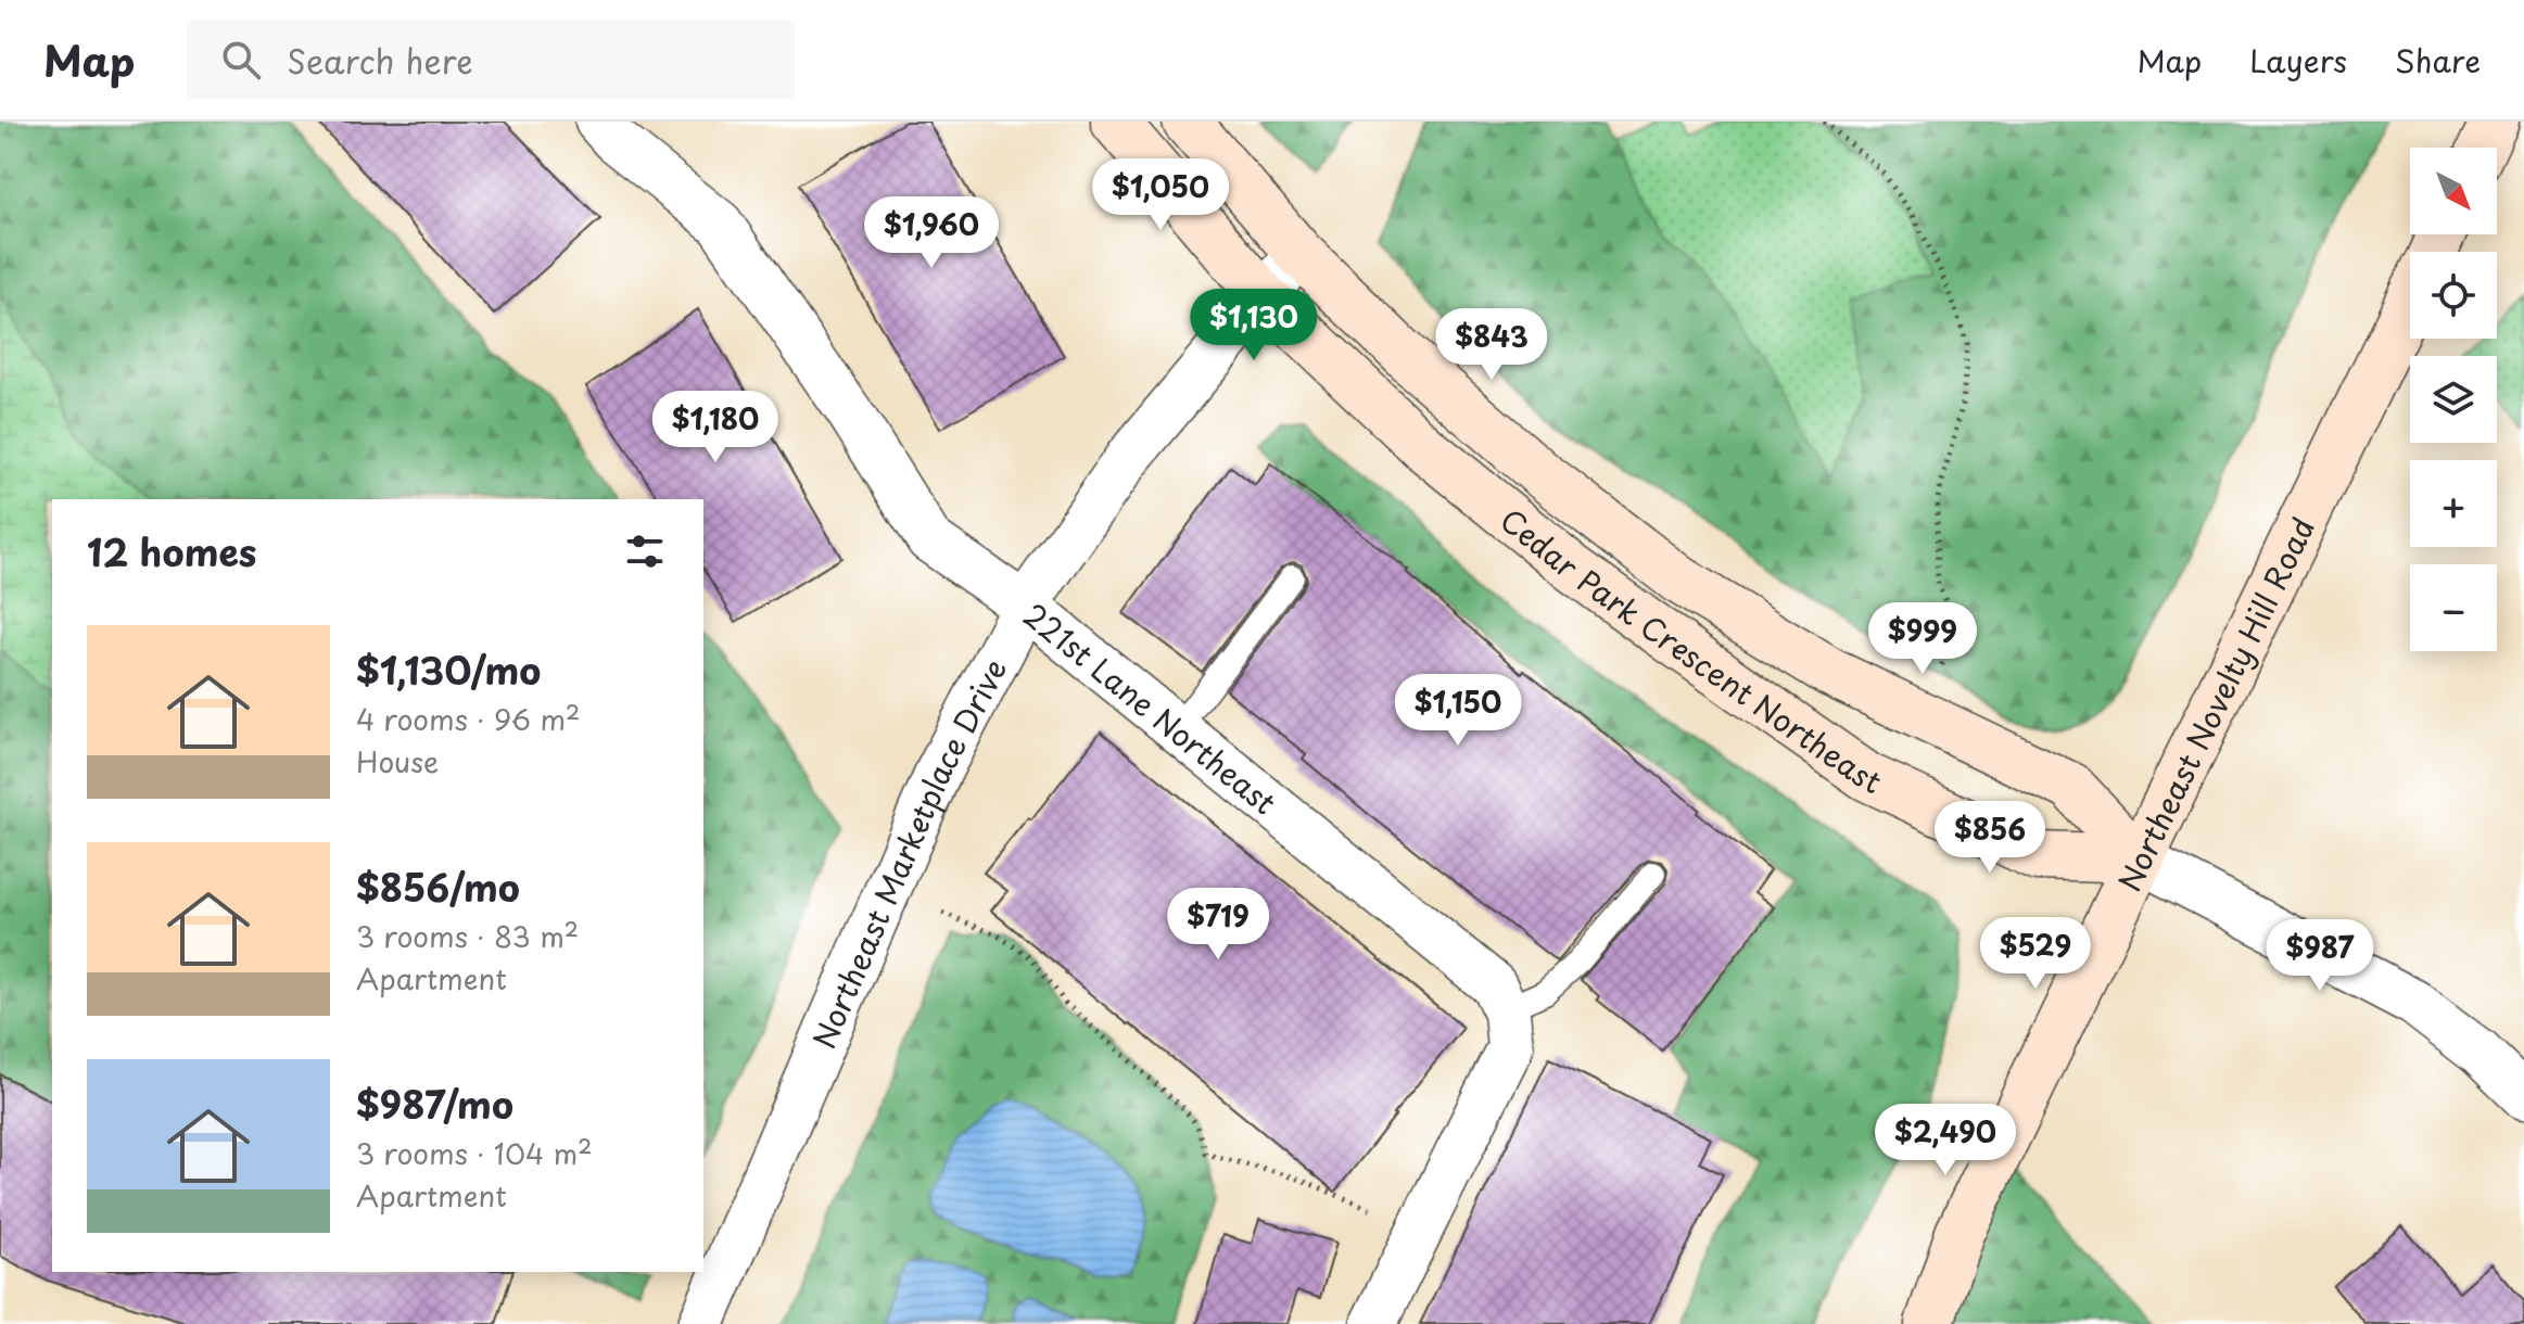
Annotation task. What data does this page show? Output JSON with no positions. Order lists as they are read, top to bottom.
{
  "streets": {
    "street": [
      "Cedar Park Crescent Northeast",
      "Northeast Novelty Hill Road",
      "221st Lane Northeast",
      "Northeast Marketplace Drive"
    ]
  },
  "crossings": [
    ["Cedar Park Crescent Northeast", "Northeast Novelty Hill Road"],
    ["Cedar Park Crescent Northeast", "Northeast Marketplace Drive"],
    ["221st Lane Northeast", "Northeast Marketplace Drive"]
  ],
  "north": "bottom right",
  "page": {
    "header": "Map",
    "search": "Search here",
    "nav": ["Map", "Layers", "Share"],
    "map_buttons": ["+", "−"],
    "price": [
      "$1,050",
      "$1,960",
      "$1,130",
      "$843",
      "$1,180",
      "$999",
      "$1,150",
      "$856",
      "$719",
      "$529",
      "$987",
      "$2,490"
    ],
    "heading": "12 homes",
    "list": [
      {
        "name": "$1,130/mo",
        "note": "4 rooms · 96 m² · House"
      },
      {
        "name": "$856/mo",
        "note": "3 rooms · 83 m² · Apartment"
      },
      {
        "name": "$987/mo",
        "note": "3 rooms · 104 m² · Apartment"
      }
    ]
  }
}
